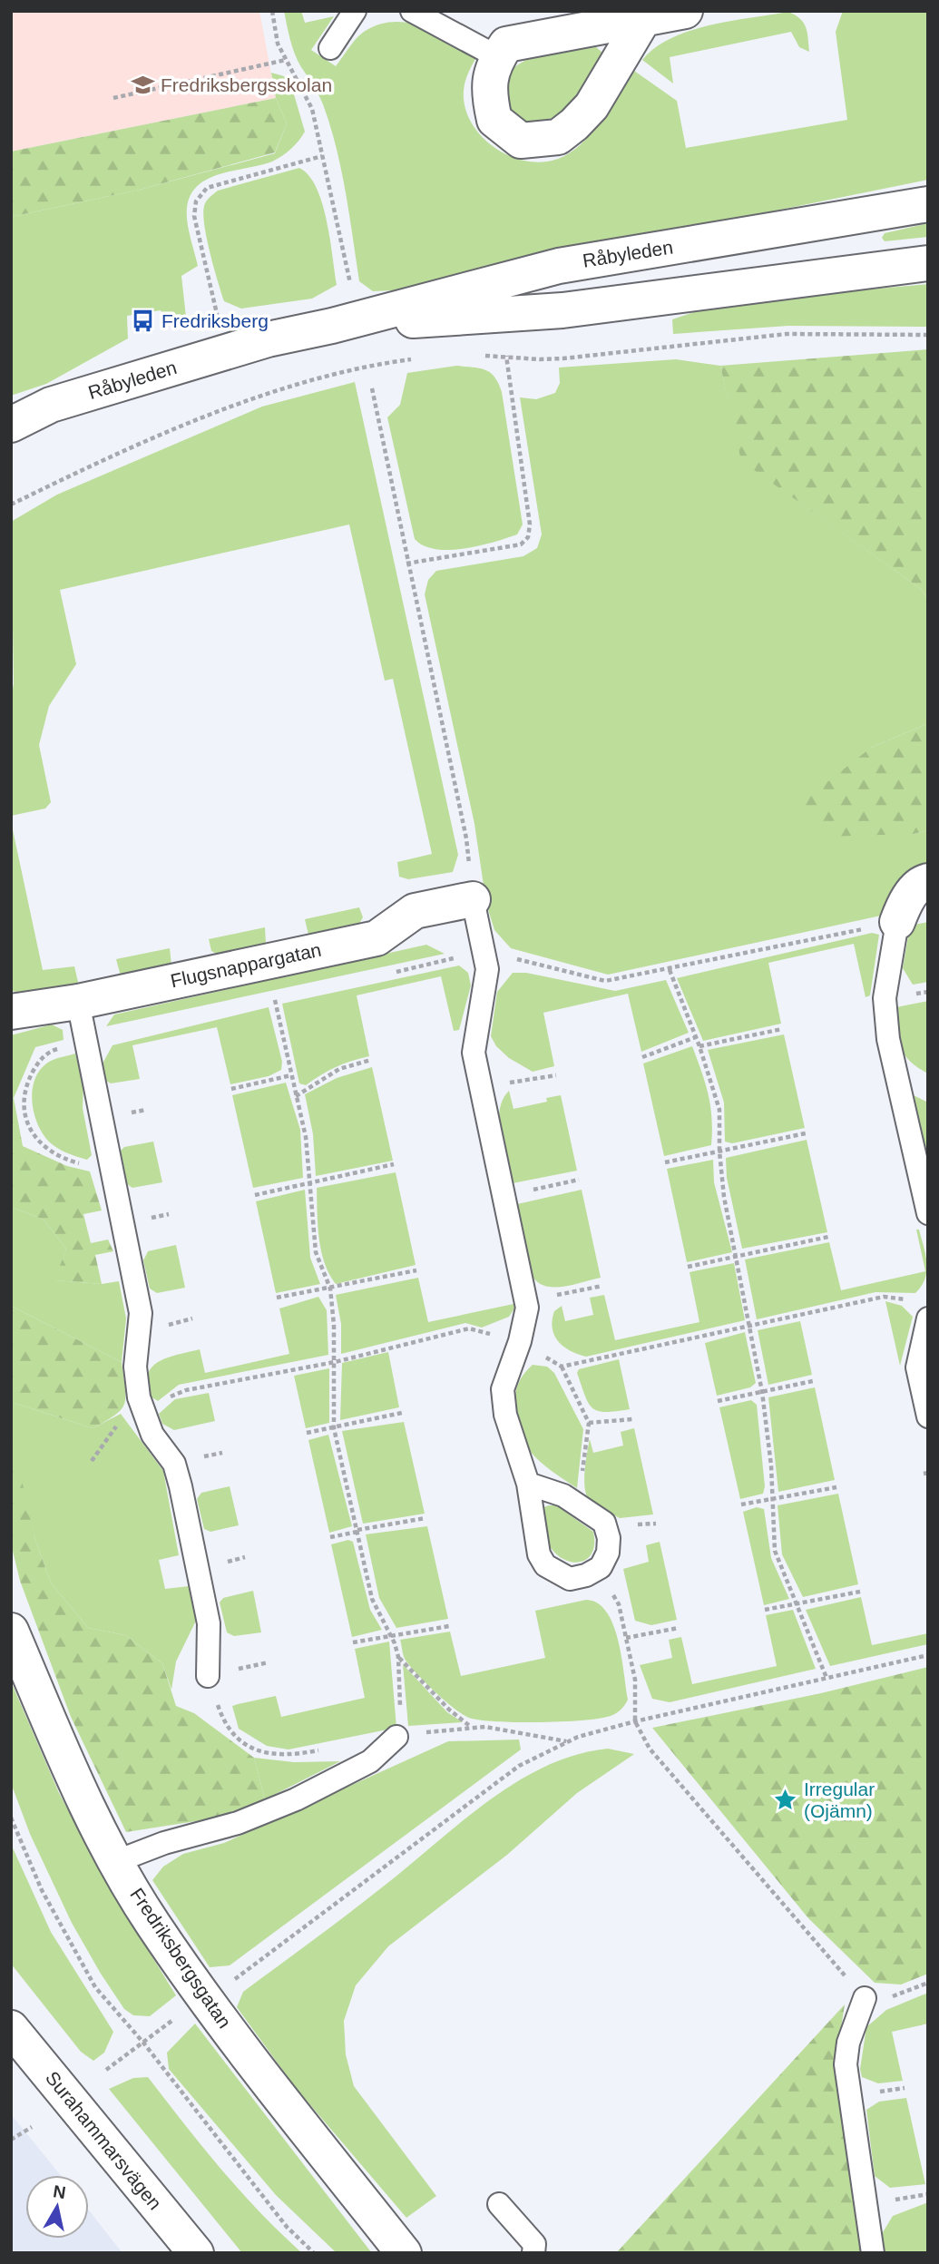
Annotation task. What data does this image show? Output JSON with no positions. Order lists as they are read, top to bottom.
{
  "streets": {
    "main road": [
      "Råbyleden",
      "Flugsnappargatan",
      "Fredriksbergsgatan",
      "Surahammarsvägen"
    ]
  },
  "places": {
    "school or university": ["Fredriksbergsskolan"],
    "bus stop": ["Fredriksberg"],
    "place": ["Irregular (Ojämn)"]
  },
  "north": "top"
}
